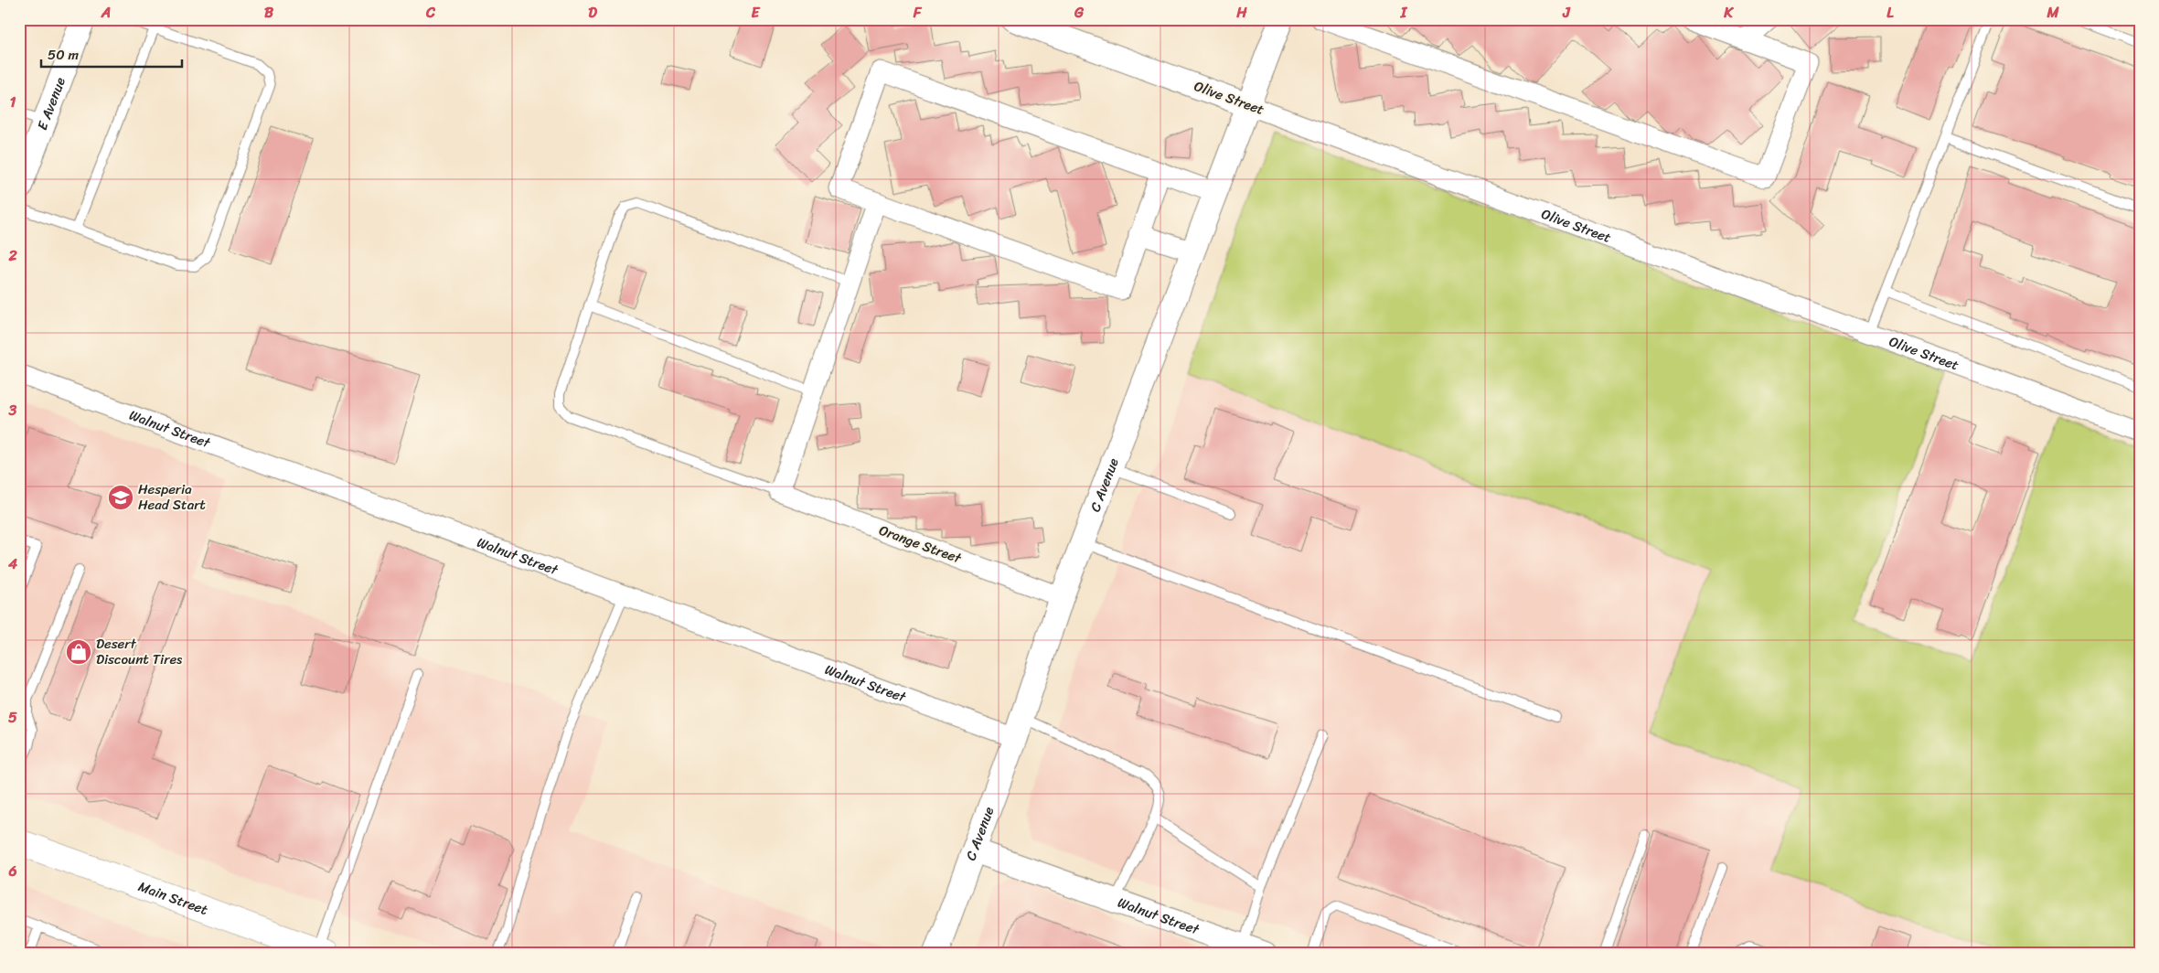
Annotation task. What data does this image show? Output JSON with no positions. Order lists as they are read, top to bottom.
{
  "streets": {
    "main road": ["Main Street"],
    "street": [
      "Olive Street",
      "E Avenue",
      "Walnut Street",
      "C Avenue",
      "Orange Street"
    ]
  },
  "crossings": [
    ["Olive Street", "C Avenue"],
    ["Walnut Street", "C Avenue"],
    ["C Avenue", "Orange Street"]
  ],
  "places": {
    "school or university": ["Hesperia Head Start"],
    "shop": ["Desert Discount Tires"]
  },
  "scale_bar": "50 m",
  "grid": {
    "columns": [
      "A",
      "B",
      "C",
      "D",
      "E",
      "F",
      "G",
      "H",
      "I",
      "J",
      "K",
      "L",
      "M"
    ],
    "rows": [
      "1",
      "2",
      "3",
      "4",
      "5",
      "6"
    ]
  }
}
